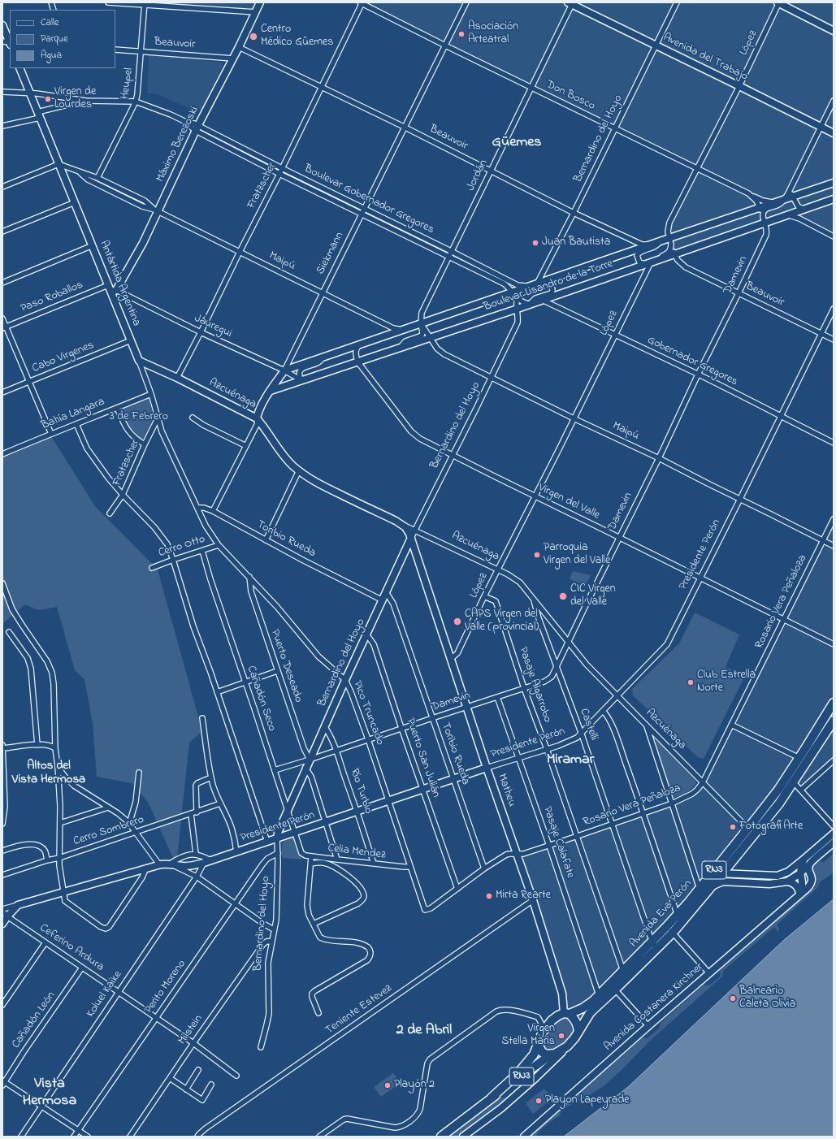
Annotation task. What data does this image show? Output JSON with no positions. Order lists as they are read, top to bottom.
{
  "streets": {
    "highway": ["RN3", "Avenida Eva Perón"],
    "street": [
      "López",
      "Beauvoir",
      "Avenida del Trabajo",
      "Heupel",
      "Don Bosco",
      "Bernardino del Hoyo",
      "Máximo Berezoski",
      "Jordán",
      "Fratzscher",
      "Boulevar Gobernador Gregores",
      "Siekmann",
      "Maipú",
      "Damevin",
      "Antártida Argentina",
      "Boulevar Lisandro de la Torre",
      "Paso Roballos",
      "Jáuregui",
      "Cabo Virgenes",
      "Gobernador Gregores",
      "Azcuénaga",
      "Bahía Langara",
      "Virgen del Valle",
      "Toribio Rueda",
      "Cerro Otto",
      "Presidente Perón",
      "Rosario Vera Peñaloza",
      "Puerto Deseado",
      "Pasaje Algarrobo",
      "Cañadón Seco",
      "Pico Truncado",
      "Castelli",
      "Puerto San Julián",
      "Matheu",
      "Río Turbio",
      "Cerro Sombrero",
      "Pasaje Calafate",
      "Celia Mendez",
      "Ceferino Ardura",
      "Perito Moreno",
      "Koluel Kaike",
      "Avenida Costanera Kirchner",
      "Teniente Estevez",
      "Cañadón León",
      "Milstein"
    ]
  },
  "crossings": [
    ["López", "Beauvoir"],
    ["López", "Avenida del Trabajo"],
    ["López", "Don Bosco"],
    ["López", "Maipú"],
    ["López", "Boulevar Lisandro de la Torre"],
    ["López", "Gobernador Gregores"],
    ["López", "Azcuénaga"],
    ["López", "Virgen del Valle"],
    ["López", "Pasaje Algarrobo"],
    ["López", "Matheu"],
    ["Beauvoir", "Heupel"],
    ["Beauvoir", "Bernardino del Hoyo"],
    ["Beauvoir", "Máximo Berezoski"],
    ["Beauvoir", "Jordán"],
    ["Beauvoir", "Fratzscher"],
    ["Beauvoir", "Siekmann"],
    ["Beauvoir", "Damevin"],
    ["Beauvoir", "Boulevar Lisandro de la Torre"],
    ["Beauvoir", "Presidente Perón"],
    ["Avenida del Trabajo", "Bernardino del Hoyo"],
    ["Avenida del Trabajo", "Jordán"],
    ["Heupel", "Maipú"],
    ["Don Bosco", "Bernardino del Hoyo"],
    ["Don Bosco", "Jordán"],
    ["Don Bosco", "Fratzscher"],
    ["Don Bosco", "Siekmann"],
    ["Don Bosco", "Damevin"],
    ["Don Bosco", "Boulevar Lisandro de la Torre"],
    ["Bernardino del Hoyo", "Boulevar Gobernador Gregores"],
    ["Bernardino del Hoyo", "Maipú"],
    ["Bernardino del Hoyo", "Damevin"],
    ["Bernardino del Hoyo", "Boulevar Lisandro de la Torre"],
    ["Bernardino del Hoyo", "Azcuénaga"],
    ["Bernardino del Hoyo", "Virgen del Valle"],
    ["Bernardino del Hoyo", "Toribio Rueda"],
    ["Bernardino del Hoyo", "Presidente Perón"],
    ["Bernardino del Hoyo", "Puerto Deseado"],
    ["Bernardino del Hoyo", "Cañadón Seco"],
    ["Bernardino del Hoyo", "Pico Truncado"],
    ["Bernardino del Hoyo", "Puerto San Julián"],
    ["Bernardino del Hoyo", "Matheu"],
    ["Bernardino del Hoyo", "Río Turbio"],
    ["Bernardino del Hoyo", "Perito Moreno"],
    ["Bernardino del Hoyo", "Milstein"],
    ["Máximo Berezoski", "Boulevar Gobernador Gregores"],
    ["Máximo Berezoski", "Maipú"],
    ["Máximo Berezoski", "Antártida Argentina"],
    ["Máximo Berezoski", "Jáuregui"],
    ["Jordán", "Boulevar Gobernador Gregores"],
    ["Jordán", "Maipú"],
    ["Jordán", "Boulevar Lisandro de la Torre"],
    ["Fratzscher", "Boulevar Gobernador Gregores"],
    ["Fratzscher", "Maipú"],
    ["Fratzscher", "Antártida Argentina"],
    ["Fratzscher", "Jáuregui"],
    ["Fratzscher", "Azcuénaga"],
    ["Boulevar Gobernador Gregores", "Siekmann"],
    ["Boulevar Gobernador Gregores", "Boulevar Lisandro de la Torre"],
    ["Siekmann", "Maipú"],
    ["Siekmann", "Boulevar Lisandro de la Torre"],
    ["Siekmann", "Jáuregui"],
    ["Siekmann", "Azcuénaga"],
    ["Siekmann", "Toribio Rueda"],
    ["Maipú", "Damevin"],
    ["Maipú", "Antártida Argentina"],
    ["Maipú", "Boulevar Lisandro de la Torre"],
    ["Maipú", "Presidente Perón"],
    ["Maipú", "Rosario Vera Peñaloza"],
    ["Damevin", "Boulevar Lisandro de la Torre"],
    ["Damevin", "Gobernador Gregores"],
    ["Damevin", "Azcuénaga"],
    ["Damevin", "Virgen del Valle"],
    ["Damevin", "Toribio Rueda"],
    ["Damevin", "Puerto Deseado"],
    ["Damevin", "Pasaje Algarrobo"],
    ["Damevin", "Cañadón Seco"],
    ["Damevin", "Pico Truncado"],
    ["Damevin", "Castelli"],
    ["Damevin", "Puerto San Julián"],
    ["Damevin", "Matheu"],
    ["Damevin", "Río Turbio"],
    ["Damevin", "Pasaje Calafate"],
    ["Antártida Argentina", "Paso Roballos"],
    ["Antártida Argentina", "Jáuregui"],
    ["Antártida Argentina", "Cabo Virgenes"],
    ["Antártida Argentina", "Azcuénaga"],
    ["Antártida Argentina", "Bahía Langara"],
    ["Antártida Argentina", "Toribio Rueda"],
    ["Antártida Argentina", "Cerro Otto"],
    ["Antártida Argentina", "Pico Truncado"],
    ["Boulevar Lisandro de la Torre", "Jáuregui"],
    ["Boulevar Lisandro de la Torre", "Gobernador Gregores"],
    ["Boulevar Lisandro de la Torre", "Virgen del Valle"],
    ["Gobernador Gregores", "Presidente Perón"],
    ["Azcuénaga", "Presidente Perón"],
    ["Azcuénaga", "Rosario Vera Peñaloza"],
    ["Azcuénaga", "Castelli"],
    ["Azcuénaga", "Matheu"],
    ["Azcuénaga", "Avenida Eva Perón"],
    ["Virgen del Valle", "Presidente Perón"],
    ["Virgen del Valle", "Rosario Vera Peñaloza"],
    ["Toribio Rueda", "Presidente Perón"],
    ["Toribio Rueda", "Rosario Vera Peñaloza"],
    ["Cerro Otto", "Cañadón Seco"],
    ["Cerro Otto", "Pico Truncado"],
    ["Presidente Perón", "Pasaje Algarrobo"],
    ["Presidente Perón", "Cañadón Seco"],
    ["Presidente Perón", "Pico Truncado"],
    ["Presidente Perón", "Castelli"],
    ["Presidente Perón", "Puerto San Julián"],
    ["Presidente Perón", "Matheu"],
    ["Presidente Perón", "Río Turbio"],
    ["Presidente Perón", "Pasaje Calafate"],
    ["Presidente Perón", "Ceferino Ardura"],
    ["Presidente Perón", "Koluel Kaike"],
    ["Rosario Vera Peñaloza", "Pasaje Algarrobo"],
    ["Rosario Vera Peñaloza", "Pico Truncado"],
    ["Rosario Vera Peñaloza", "Castelli"],
    ["Rosario Vera Peñaloza", "Puerto San Julián"],
    ["Rosario Vera Peñaloza", "Matheu"],
    ["Rosario Vera Peñaloza", "Pasaje Calafate"],
    ["Puerto Deseado", "Pico Truncado"],
    ["Pasaje Algarrobo", "Avenida Eva Perón"],
    ["Cañadón Seco", "Celia Mendez"],
    ["Pico Truncado", "Celia Mendez"],
    ["Castelli", "Avenida Eva Perón"],
    ["Matheu", "RN3"],
    ["Matheu", "Avenida Eva Perón"],
    ["Matheu", "Teniente Estevez"],
    ["Río Turbio", "Celia Mendez"],
    ["Pasaje Calafate", "Avenida Eva Perón"],
    ["RN3", "Avenida Eva Perón"],
    ["Ceferino Ardura", "Perito Moreno"],
    ["Ceferino Ardura", "Koluel Kaike"],
    ["Ceferino Ardura", "Cañadón León"],
    ["Ceferino Ardura", "Milstein"]
  ],
  "districts": [
    "Güemes",
    "Miramar",
    "Altos del Vista Hermosa",
    "2 de Abril",
    "Vista Hermosa"
  ],
  "parks": ["3 de Febrero"],
  "places": [
    "Asociación Arteatral",
    "Centro Médico Güemes",
    "Virgen de Lourdes",
    "Juan Bautista",
    "Parroquia Virgen del Valle",
    "CIC Virgen del Valle",
    "CAPS Virgen del Valle (provincial)",
    "Club Estrella Norte",
    "FotografiArte",
    "Mirta Rearte",
    "Balneario Caleta Olivia",
    "Virgen Stella Maris",
    "Playón 2",
    "Playon Lapeyrade"
  ],
  "legend": ["Calle", "Parque", "Agua"]
}
